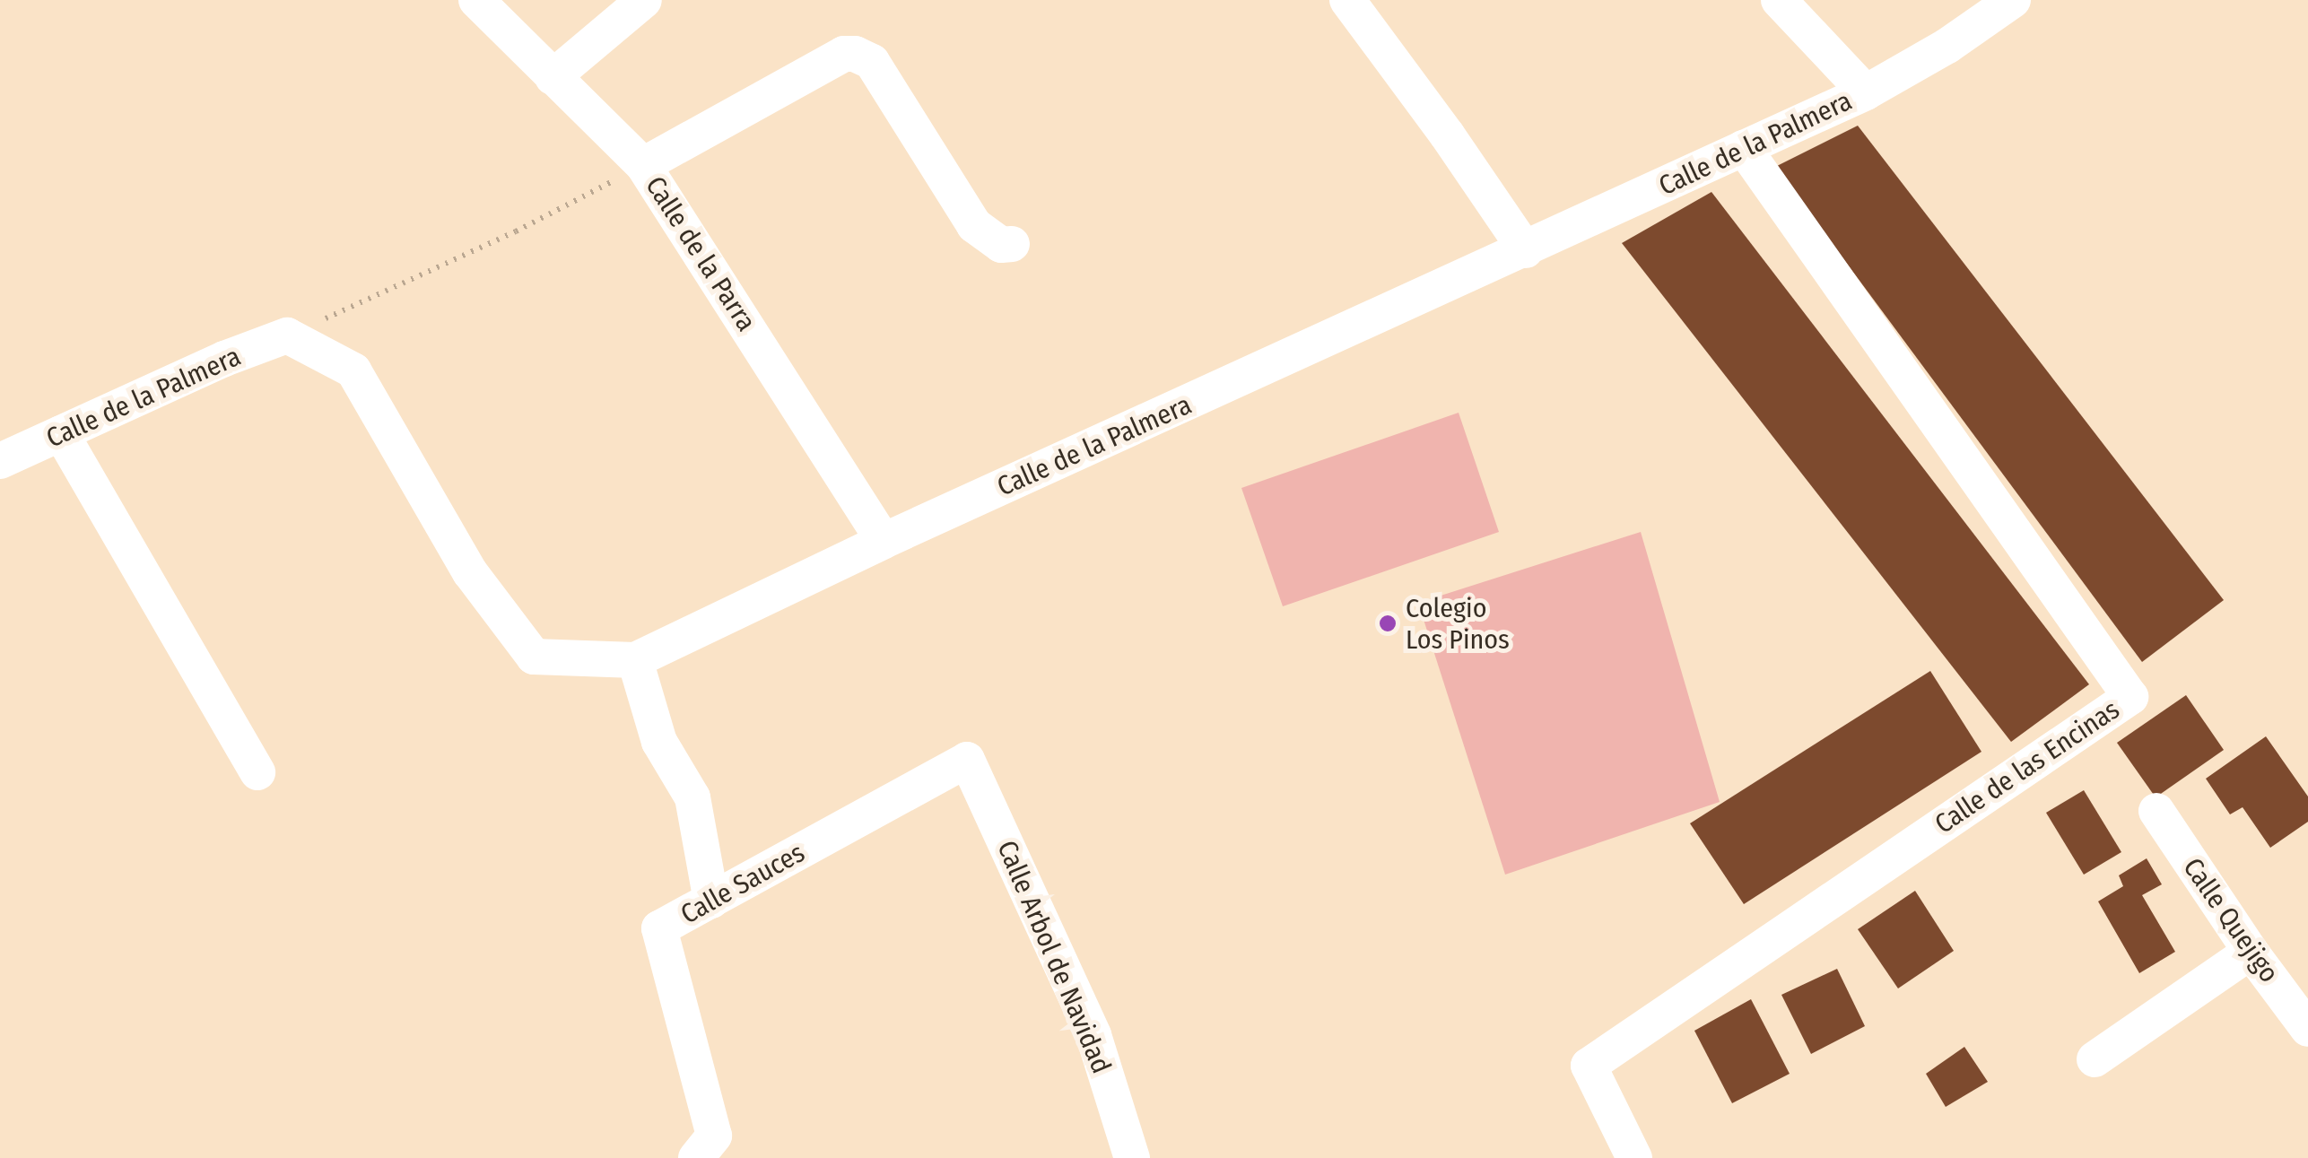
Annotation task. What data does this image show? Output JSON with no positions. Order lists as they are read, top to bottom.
{
  "streets": {
    "street": [
      "Calle de la Palmera",
      "Calle de la Parra",
      "Calle de las Encinas",
      "Calle Sauces",
      "Calle Quejigo",
      "Calle Arbol de Navidad"
    ]
  },
  "crossings": [
    ["Calle de la Palmera", "Calle de la Parra"],
    ["Calle de la Palmera", "Calle de las Encinas"],
    ["Calle Sauces", "Calle Arbol de Navidad"]
  ],
  "places": ["Colegio Los Pinos"]
}
